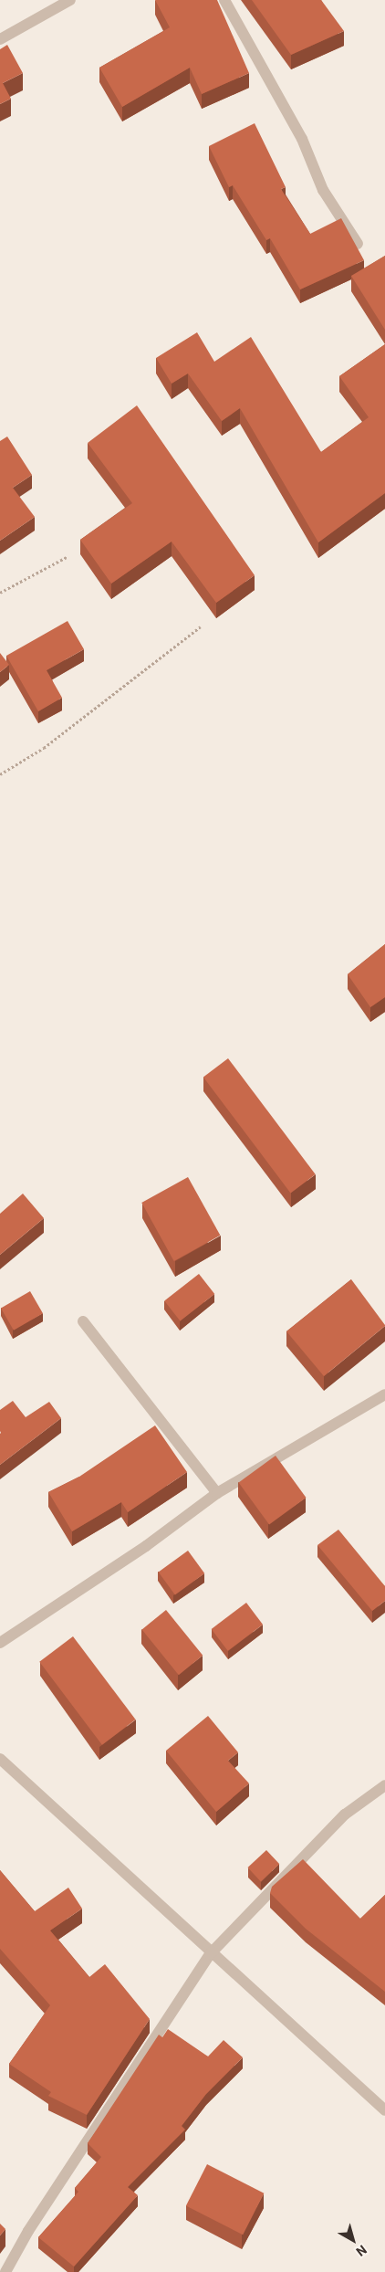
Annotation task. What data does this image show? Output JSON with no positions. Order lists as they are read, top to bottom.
{
  "north": "bottom right"
}
